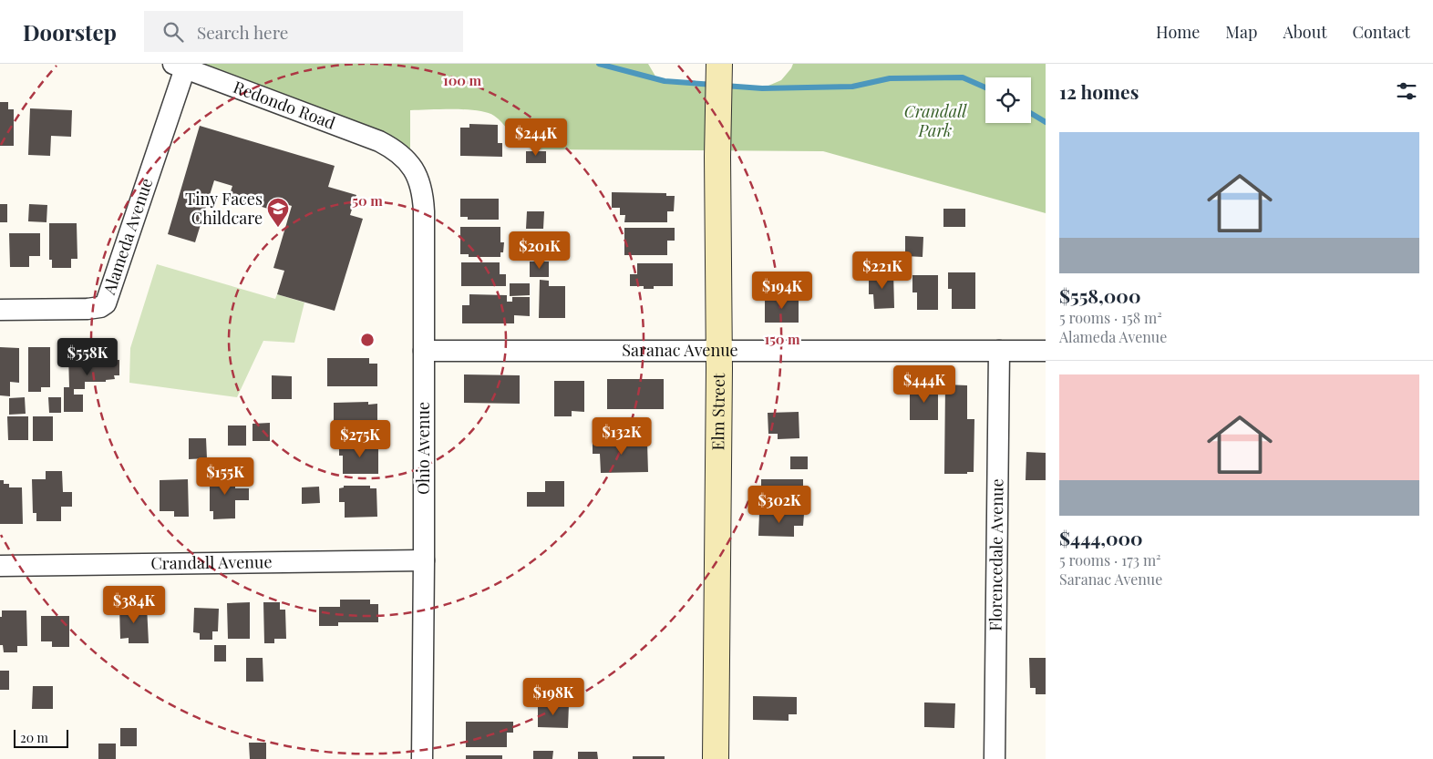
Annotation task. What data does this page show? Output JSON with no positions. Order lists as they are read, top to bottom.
{
  "streets": {
    "street": [
      "Redondo Road",
      "Alameda Avenue",
      "Saranac Avenue",
      "Elm Street",
      "Ohio Avenue",
      "Florencedale Avenue",
      "Crandall Avenue"
    ]
  },
  "crossings": [
    ["Redondo Road", "Alameda Avenue"],
    ["Redondo Road", "Ohio Avenue"],
    ["Saranac Avenue", "Elm Street"],
    ["Saranac Avenue", "Ohio Avenue"],
    ["Saranac Avenue", "Florencedale Avenue"],
    ["Ohio Avenue", "Crandall Avenue"]
  ],
  "parks": ["Crandall Park"],
  "places": {
    "school or university": ["Tiny Faces Childcare"]
  },
  "scale_bar": "20 m",
  "page": {
    "header": "Doorstep",
    "search": "Search here",
    "nav": [
      "Home",
      "Map",
      "About",
      "Contact"
    ],
    "heading": "12 homes",
    "price": [
      "$244K",
      "$201K",
      "$221K",
      "$194K",
      "$558K",
      "$444K",
      "$132K",
      "$275K",
      "$155K",
      "$302K",
      "$384K",
      "$198K"
    ],
    "list": [
      {
        "name": "$558,000",
        "note": "5 rooms · 158 m² · Alameda Avenue"
      },
      {
        "name": "$444,000",
        "note": "5 rooms · 173 m² · Saranac Avenue"
      }
    ],
    "scale": "20 m"
  },
  "rings": ["100 m", "50 m", "150 m"]
}
